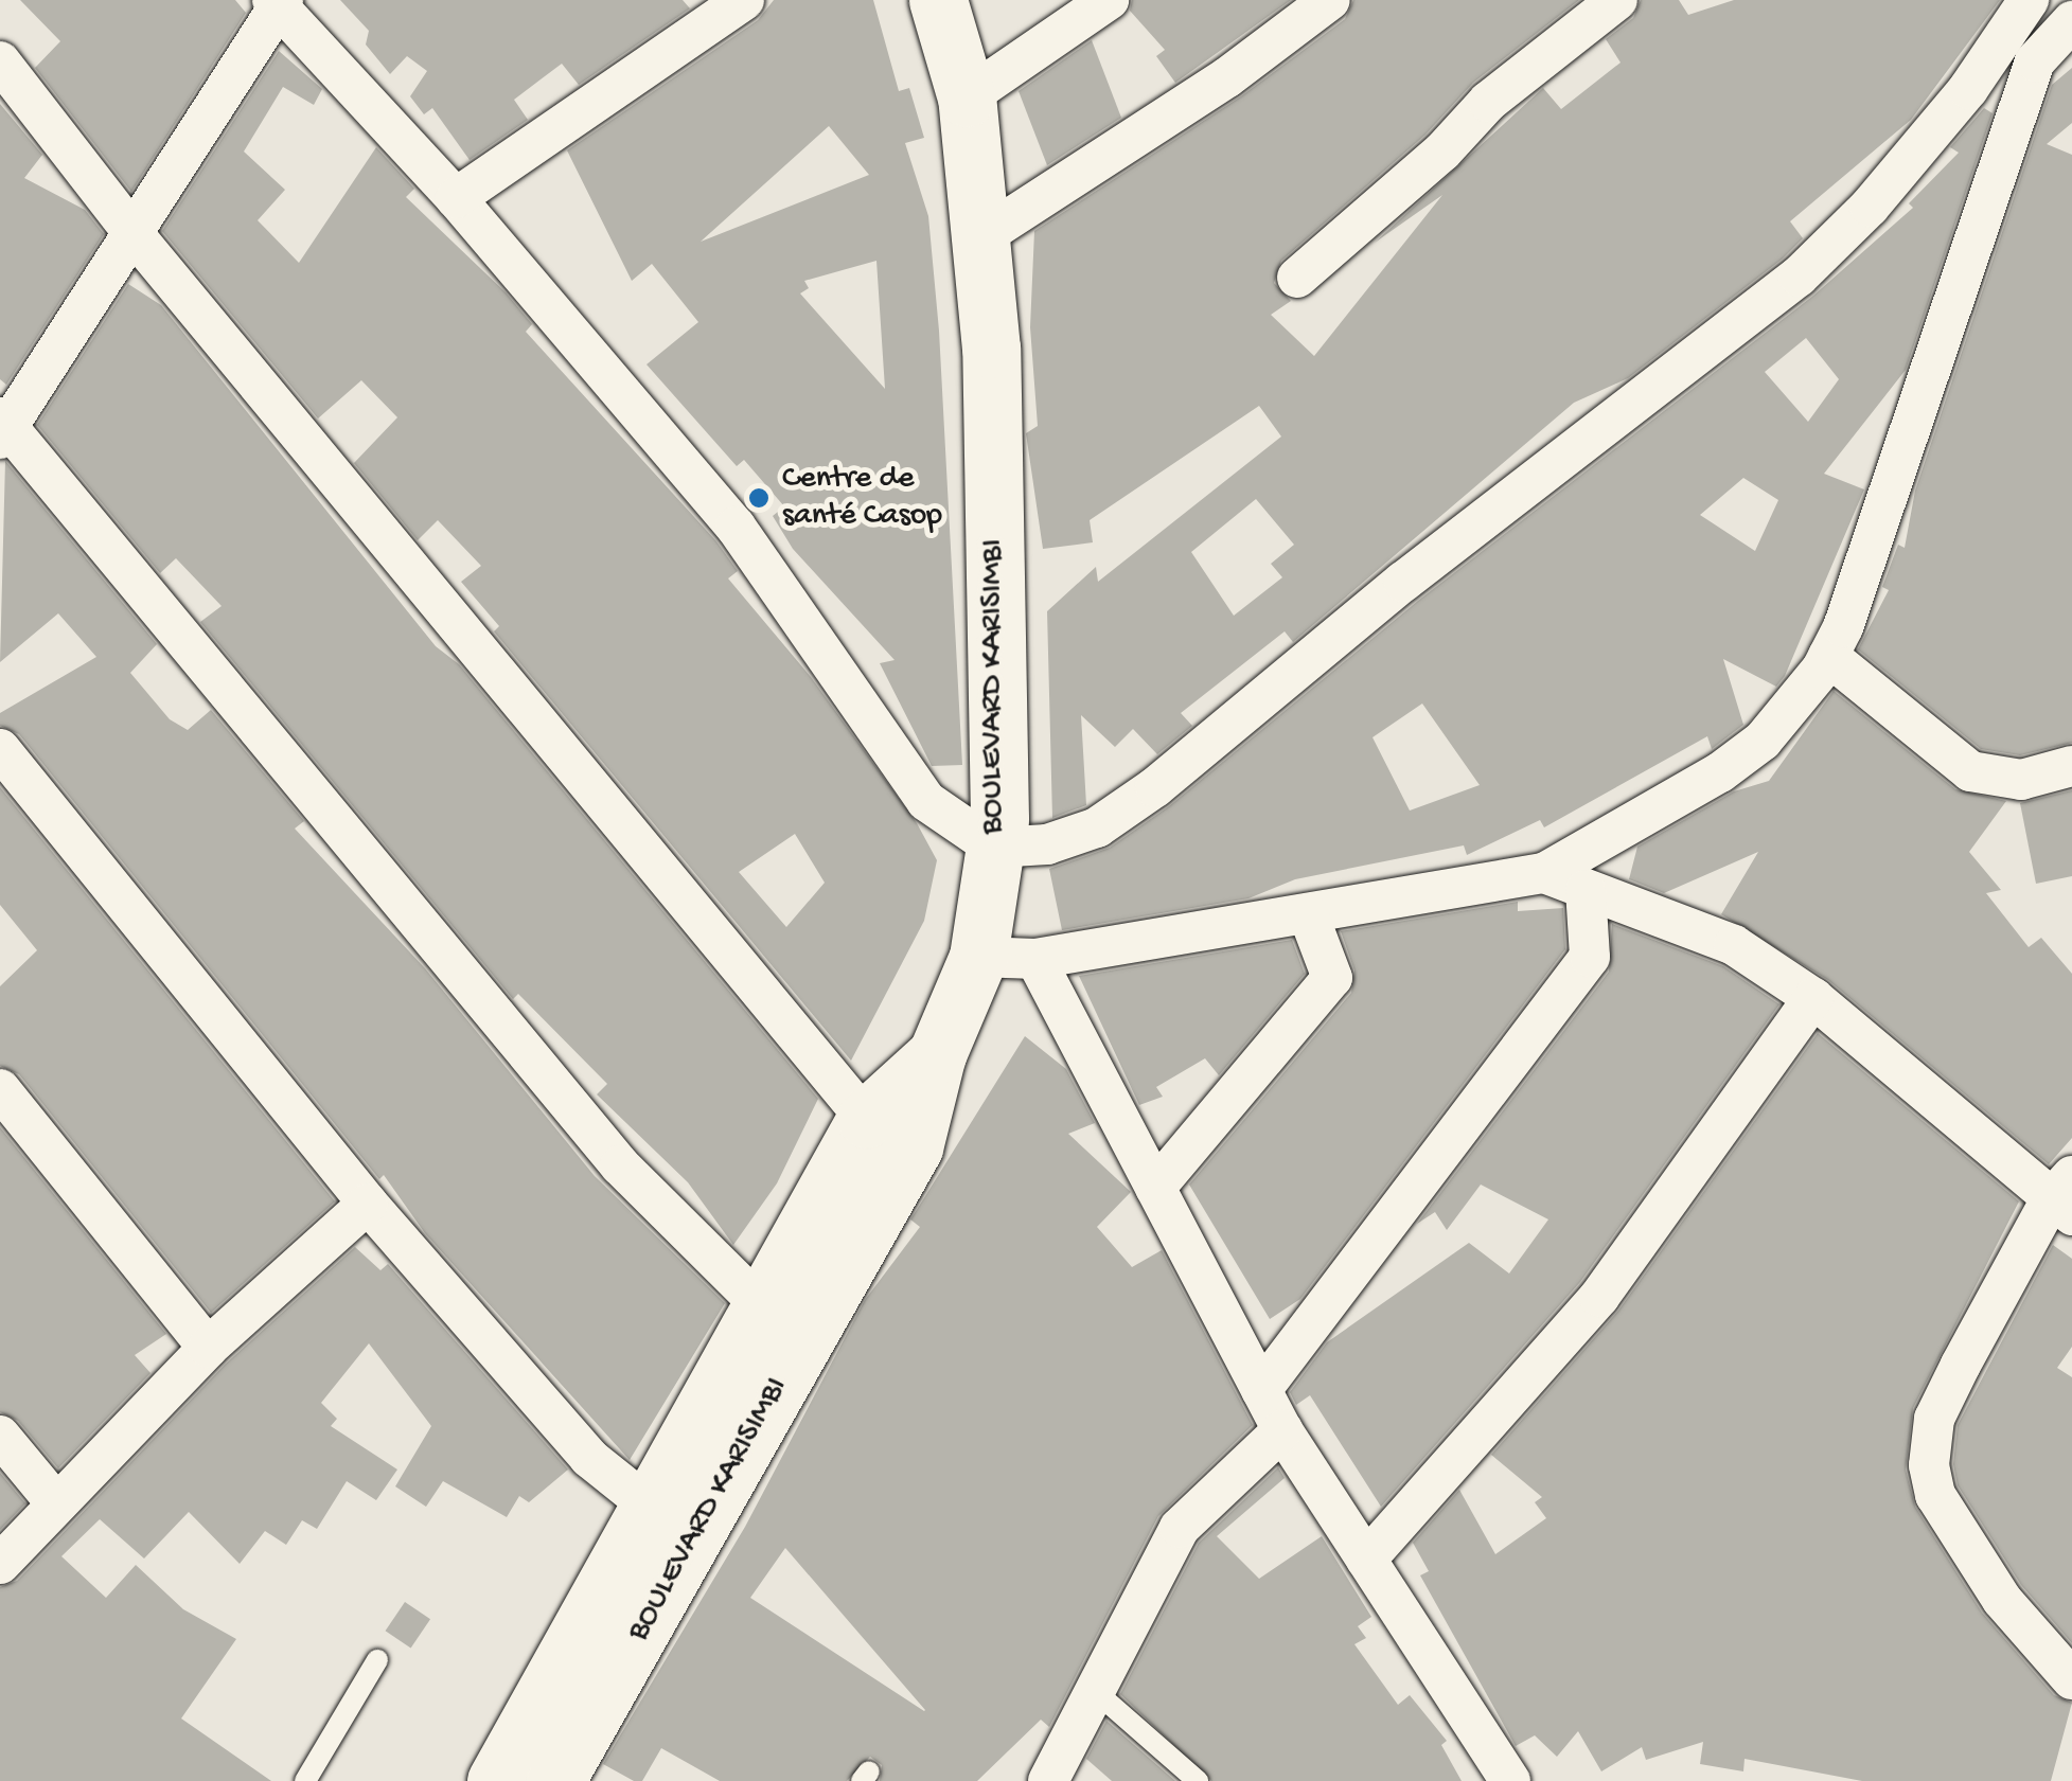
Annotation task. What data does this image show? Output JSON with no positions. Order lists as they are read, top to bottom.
{
  "streets": {
    "main road": ["BOULEVARD KARISIMBI"]
  },
  "places": ["Centre de santé Casop"]
}
